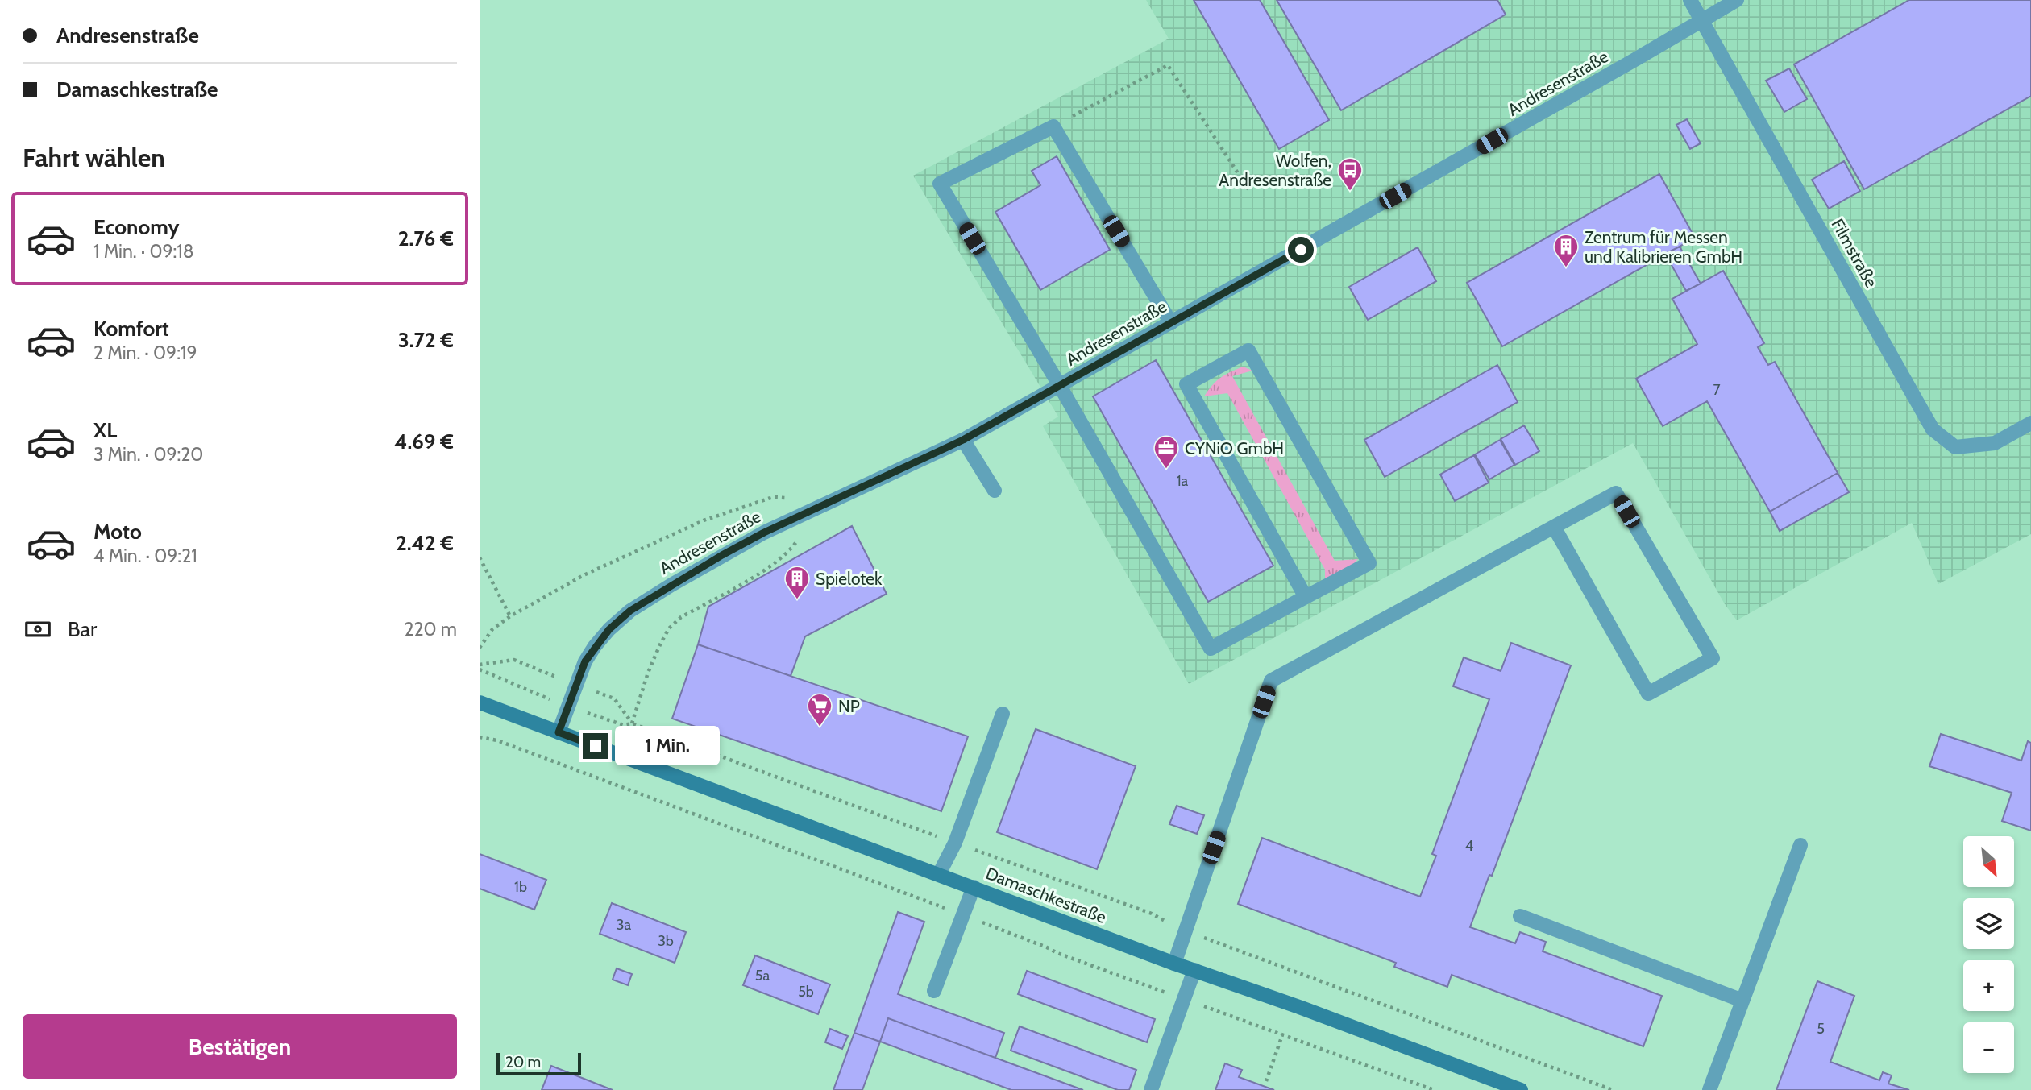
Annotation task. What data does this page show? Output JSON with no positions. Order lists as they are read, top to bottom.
{
  "streets": {
    "street": ["Andresenstraße", "Filmstraße", "Damaschkestraße"]
  },
  "crossings": [
    ["Andresenstraße", "Filmstraße"],
    ["Andresenstraße", "Damaschkestraße"]
  ],
  "places": {
    "bus stop": ["Wolfen, Andresenstraße"],
    "building": ["Zentrum für Messen und Kalibrieren GmbH", "Spielotek"],
    "office": ["CYNiO GmbH"],
    "supermarket": ["NP"]
  },
  "house_numbers": [
    "7",
    "1a",
    "4",
    "1b",
    "3a",
    "3b",
    "5a",
    "5b",
    "5"
  ],
  "scale_bar": "20 m",
  "north": "bottom right",
  "page": {
    "banner": ["Andresenstraße", "Damaschkestraße"],
    "heading": "Fahrt wählen",
    "list": [
      {
        "name": "Economy",
        "note": "1 Min. · 09:18",
        "value": "2.76 €"
      },
      {
        "name": "Komfort",
        "note": "2 Min. · 09:19",
        "value": "3.72 €"
      },
      {
        "name": "XL",
        "note": "3 Min. · 09:20",
        "value": "4.69 €"
      },
      {
        "name": "Moto",
        "note": "4 Min. · 09:21",
        "value": "2.42 €"
      }
    ],
    "pay": ["Bar", "220 m"],
    "bubble": "1 Min.",
    "map_buttons": ["+", "−"],
    "buttons": "Bestätigen",
    "scale": "20 m"
  }
}
